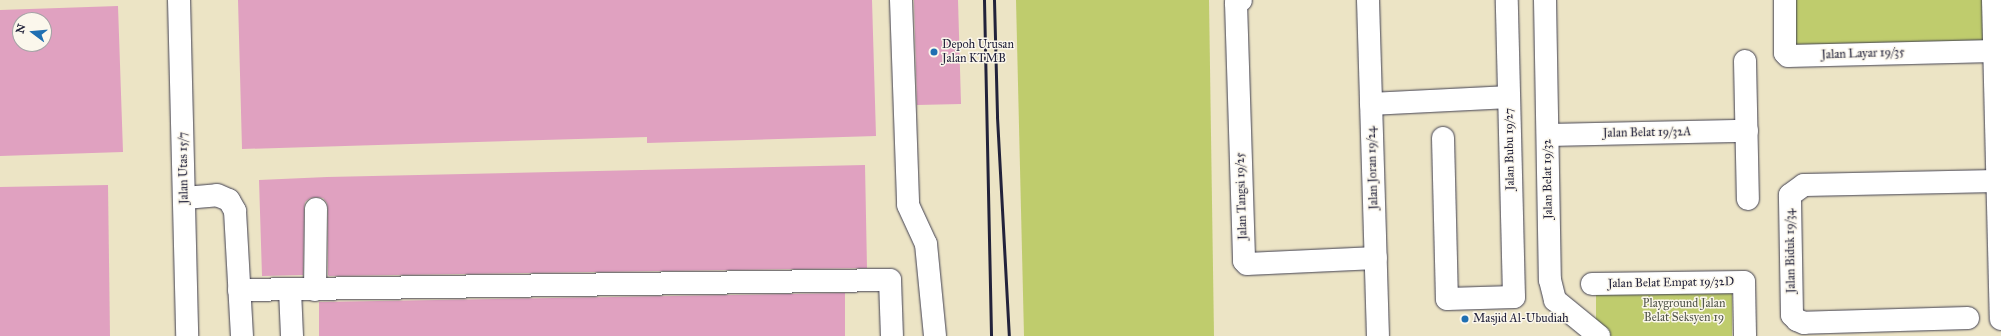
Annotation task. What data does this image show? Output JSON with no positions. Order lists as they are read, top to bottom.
{
  "streets": {
    "street": [
      "Jalan Layar 19/35",
      "Jalan Belat 19/32A",
      "Jalan Bubu 19/27",
      "Jalan Utas 15/7",
      "Jalan Joran 19/24",
      "Jalan Belat 19/32",
      "Jalan Tangsi 19/25",
      "Jalan Biduk 19/34",
      "Jalan Belat Empat 19/32D"
    ]
  },
  "crossings": [
    ["Jalan Belat 19/32A", "Jalan Belat 19/32"],
    ["Jalan Joran 19/24", "Jalan Tangsi 19/25"]
  ],
  "parks": ["Playground Jalan Belat Seksyen 19"],
  "places": ["Depoh Urusan Jalan KTMB", "Masjid Al-Ubudiah"],
  "north": "left"
}
